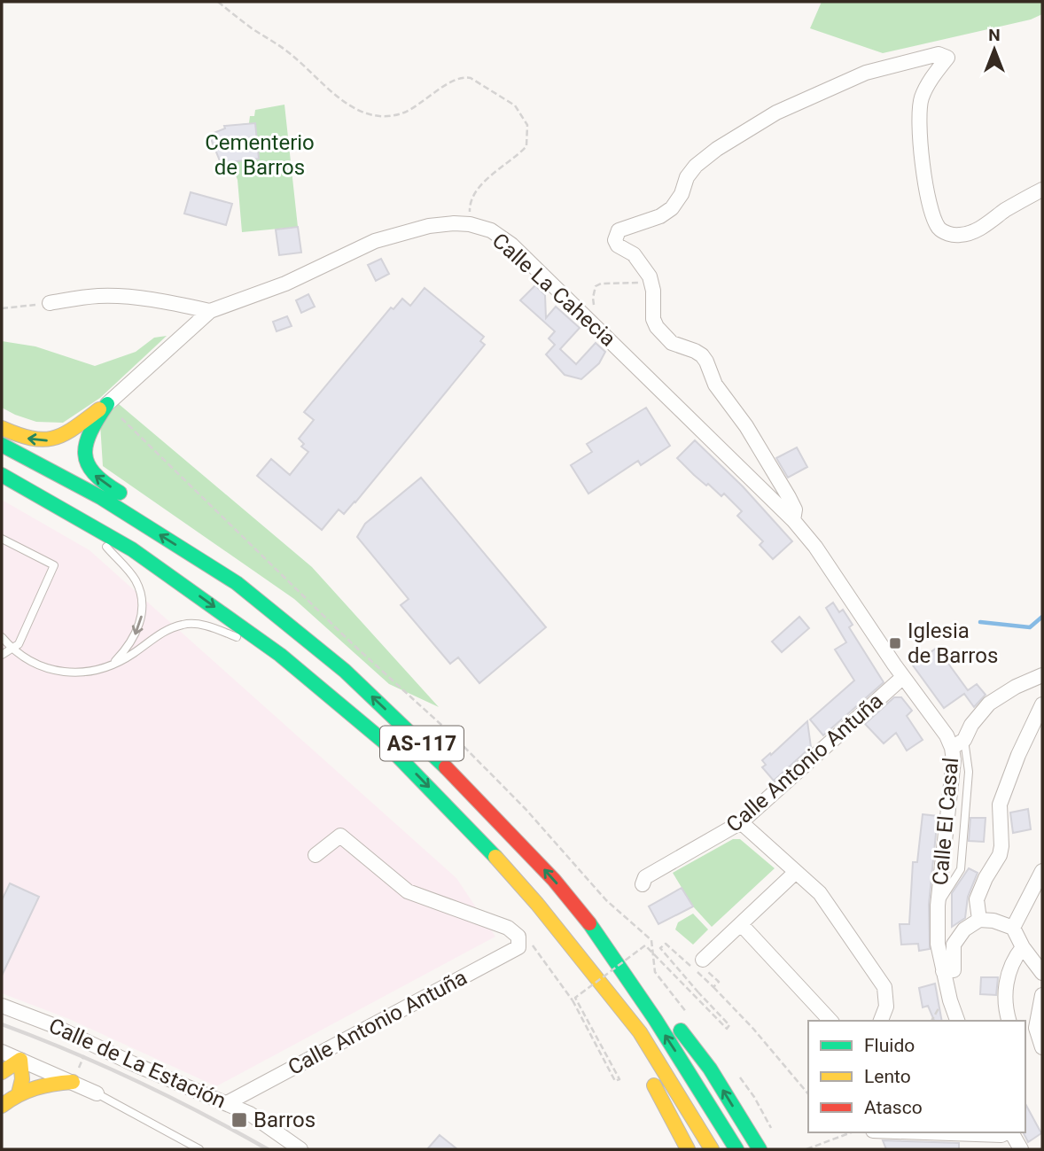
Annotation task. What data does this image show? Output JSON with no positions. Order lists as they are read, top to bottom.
{
  "streets": {
    "main road": ["AS-117"],
    "street": [
      "Calle La Cahecia",
      "Calle Antonio Antuña",
      "Calle El Casal",
      "Calle de La Estación"
    ]
  },
  "crossings": [
    ["Calle La Cahecia", "Calle Antonio Antuña"],
    ["Calle La Cahecia", "Calle El Casal"],
    ["Calle Antonio Antuña", "Calle El Casal"],
    ["Calle Antonio Antuña", "Calle de La Estación"]
  ],
  "parks": ["Cementerio de Barros"],
  "places": {
    "transit": ["Iglesia de Barros", "Barros"]
  },
  "legend": ["Fluido", "Lento", "Atasco"],
  "north": "top"
}
